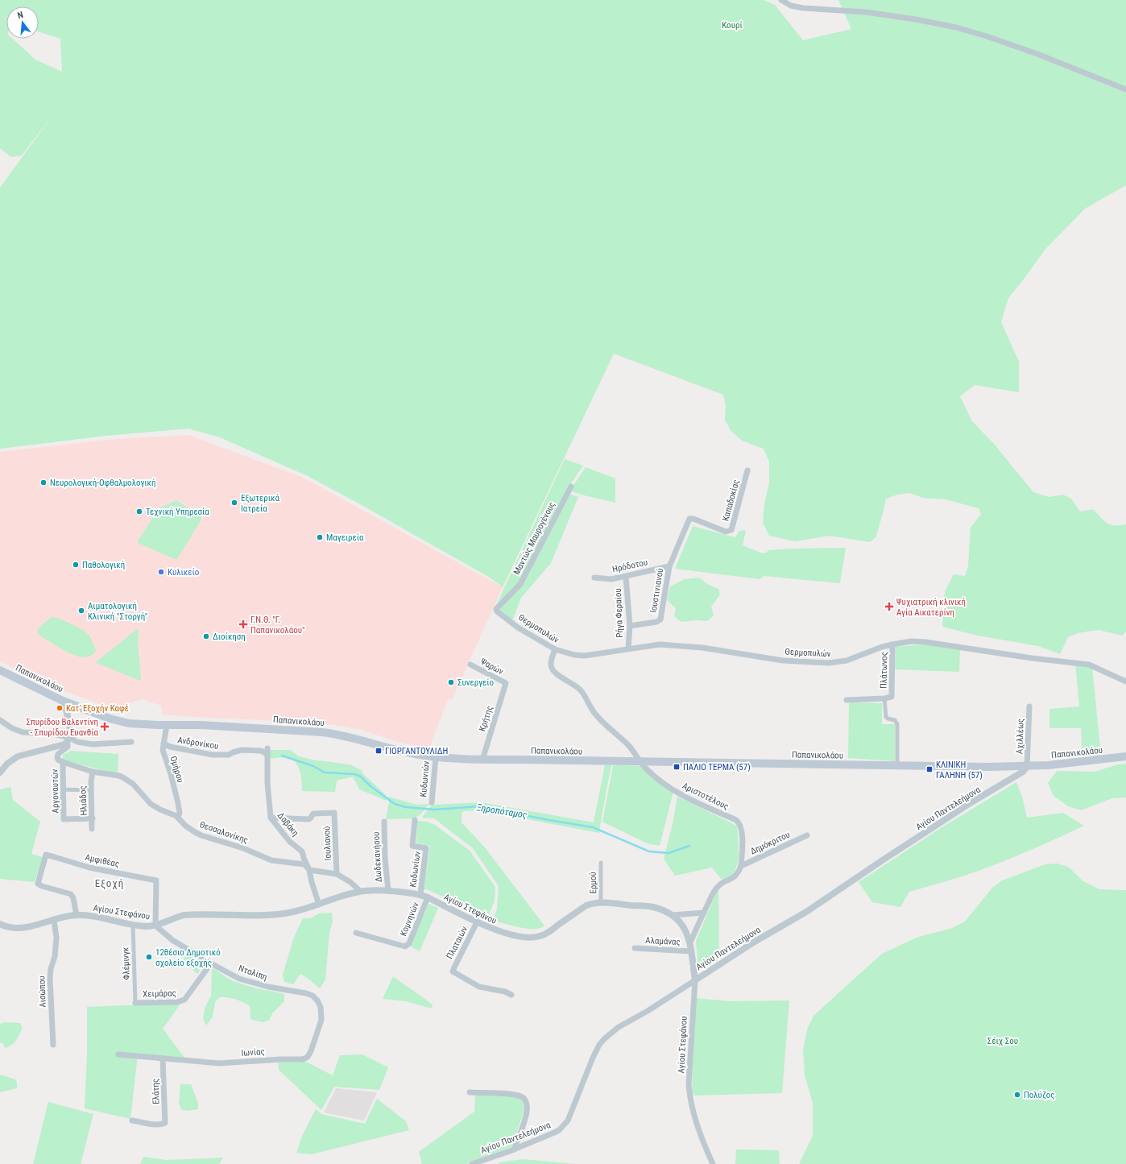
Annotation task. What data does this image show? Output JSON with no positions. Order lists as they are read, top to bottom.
{
  "streets": {
    "main road": ["Παπανικολάου"],
    "street": [
      "Καπαδοκίας",
      "Μαντώς Μαυρογένους",
      "Ηρόδοτου",
      "Ιουστινιανού",
      "Ρήγα Φεραίου",
      "Θερμοπυλών",
      "Ψαρών",
      "Πλάτωνος",
      "Κρήτης",
      "Αχιλλέως",
      "Ανδρονίκου",
      "Ομήρου",
      "Κυδωνιών",
      "Αργοναυτών",
      "Αριστοτέλους",
      "Ηλιάδος",
      "Αγίου Παντελεήμονα",
      "Δαβάκη",
      "Θεσσαλονίκης",
      "Δημόκριτου",
      "Ιουλιανού",
      "Δωδεκανήσου",
      "Αμφιθέας",
      "Κυδωνίων",
      "Ερμού",
      "Αγίου Στεφάνου",
      "Κομνηνών",
      "Αλαμάνας",
      "Πλαταιών",
      "Φλέμινγκ",
      "Νταλίπη",
      "Αισώπου",
      "Χειμάρας",
      "Ιωνίας",
      "Ελάτης"
    ]
  },
  "crossings": [
    ["Καπαδοκίας", "Ιουστινιανού"],
    ["Μαντώς Μαυρογένους", "Θερμοπυλών"],
    ["Ηρόδοτου", "Ιουστινιανού"],
    ["Ηρόδοτου", "Ρήγα Φεραίου"],
    ["Ιουστινιανού", "Ρήγα Φεραίου"],
    ["Ρήγα Φεραίου", "Θερμοπυλών"],
    ["Θερμοπυλών", "Πλάτωνος"],
    ["Θερμοπυλών", "Αριστοτέλους"],
    ["Ψαρών", "Κρήτης"],
    ["Πλάτωνος", "Παπανικολάου"],
    ["Παπανικολάου", "Κρήτης"],
    ["Παπανικολάου", "Αχιλλέως"],
    ["Παπανικολάου", "Ομήρου"],
    ["Παπανικολάου", "Κυδωνιών"],
    ["Παπανικολάου", "Αριστοτέλους"],
    ["Παπανικολάου", "Αγίου Παντελεήμονα"],
    ["Αχιλλέως", "Αγίου Παντελεήμονα"],
    ["Ανδρονίκου", "Ομήρου"],
    ["Ανδρονίκου", "Δαβάκη"],
    ["Ομήρου", "Θεσσαλονίκης"],
    ["Αργοναυτών", "Ηλιάδος"],
    ["Αργοναυτών", "Θεσσαλονίκης"],
    ["Αριστοτέλους", "Δημόκριτου"],
    ["Ηλιάδος", "Θεσσαλονίκης"],
    ["Αγίου Παντελεήμονα", "Αγίου Στεφάνου"],
    ["Δαβάκη", "Θεσσαλονίκης"],
    ["Δαβάκη", "Ιουλιανού"],
    ["Δαβάκη", "Αγίου Στεφάνου"],
    ["Θεσσαλονίκης", "Ιουλιανού"],
    ["Θεσσαλονίκης", "Αγίου Στεφάνου"],
    ["Δωδεκανήσου", "Αγίου Στεφάνου"],
    ["Αμφιθέας", "Αγίου Στεφάνου"],
    ["Αμφιθέας", "Νταλίπη"],
    ["Κυδωνίων", "Αγίου Στεφάνου"],
    ["Ερμού", "Αγίου Στεφάνου"],
    ["Αγίου Στεφάνου", "Κομνηνών"],
    ["Αγίου Στεφάνου", "Αλαμάνας"],
    ["Αγίου Στεφάνου", "Πλαταιών"],
    ["Αγίου Στεφάνου", "Φλέμινγκ"],
    ["Αγίου Στεφάνου", "Νταλίπη"],
    ["Αγίου Στεφάνου", "Αισώπου"],
    ["Φλέμινγκ", "Χειμάρας"],
    ["Νταλίπη", "Χειμάρας"],
    ["Νταλίπη", "Ιωνίας"],
    ["Ιωνίας", "Ελάτης"]
  ],
  "districts": ["Εξοχή"],
  "water": ["Ξηροπόταμος"],
  "parks": ["Κουρί", "Σέιχ Σου"],
  "places": {
    "other": [
      "Νευρολογική-Οφθαλμολογική",
      "Εξωτερικά Ιατρεία",
      "Τεχνική Υπηρεσία",
      "Μαγειρεία",
      "Παθολογική",
      "Κυλικείο",
      "Αιματολογική Κλινική \"Στοργή\"",
      "Διοίκηση",
      "Συνεργείο",
      "Κατ' Εξοχήν Καφέ",
      "12θέσιο Δημοτικό σχολείο εξοχής",
      "Πολύζος"
    ],
    "health": ["Ψυχιατρική κλινική Αγία Αικατερίνη", "Γ.Ν.Θ. \"Γ. Παπανικολάου\"", "Σπυρίδου Βαλεντίνη - Σπυρίδου Ευανθία"],
    "transit": ["ΓΙΟΡΓΑΝΤΟΥΛΙΔΗ", "ΠΑΛΙΟ ΤΕΡΜΑ (57)", "ΚΛΙΝΙΚΗ ΓΑΛΗΝΗ (57)"]
  },
  "north": "top"
}
